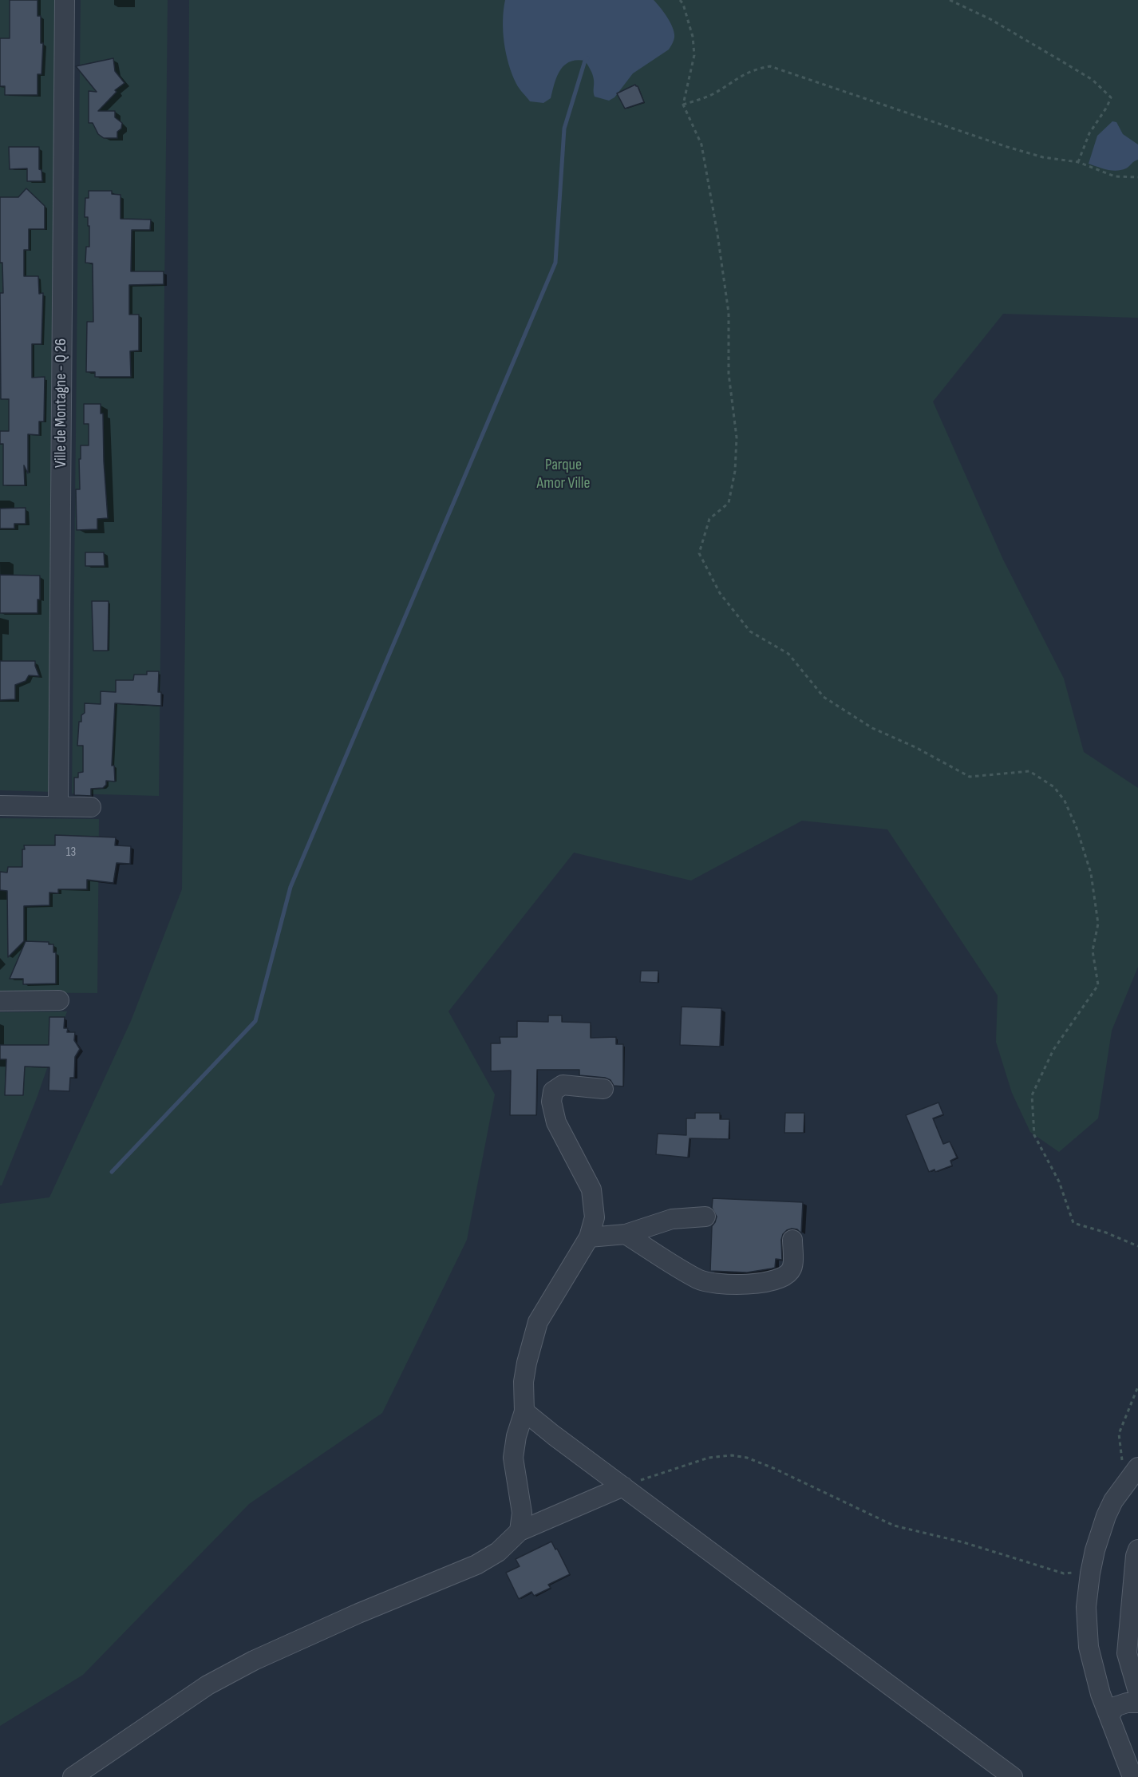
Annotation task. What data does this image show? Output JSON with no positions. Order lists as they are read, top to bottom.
{
  "streets": {
    "street": ["Ville de Montagne - Q 26"]
  },
  "parks": ["Parque Amor Ville"],
  "house_numbers": ["13"]
}
